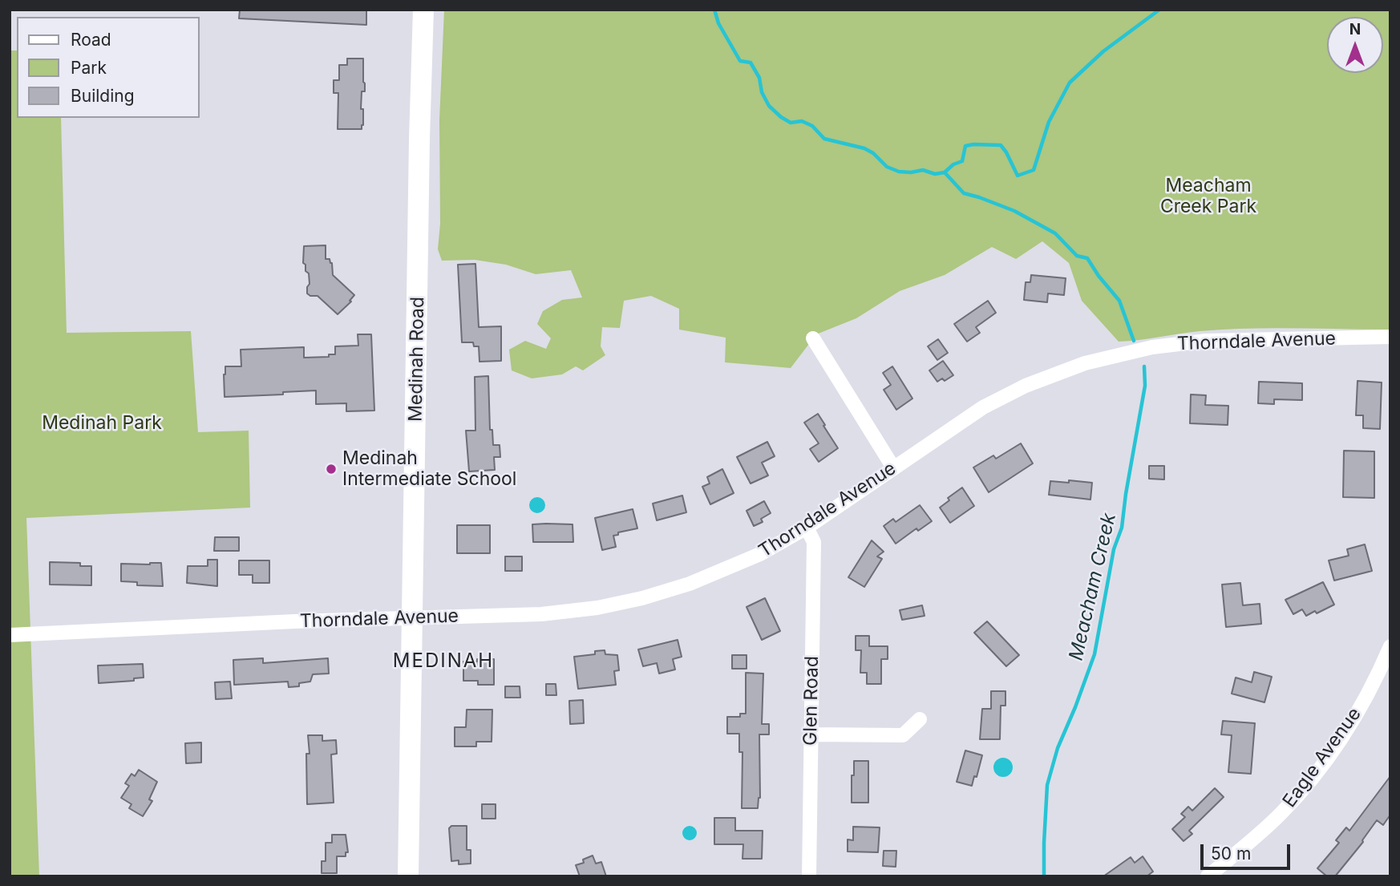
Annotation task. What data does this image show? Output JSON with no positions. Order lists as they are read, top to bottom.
{
  "streets": {
    "main road": ["Medinah Road"],
    "street": ["Thorndale Avenue", "Glen Road", "Eagle Avenue"]
  },
  "crossings": [
    ["Thorndale Avenue", "Medinah Road"],
    ["Thorndale Avenue", "Glen Road"]
  ],
  "districts": ["MEDINAH"],
  "water": ["Meacham Creek"],
  "parks": ["Meacham Creek Park", "Medinah Park"],
  "places": ["Medinah Intermediate School"],
  "legend": ["Road", "Park", "Building"],
  "scale_bar": "50 m",
  "north": "top"
}
